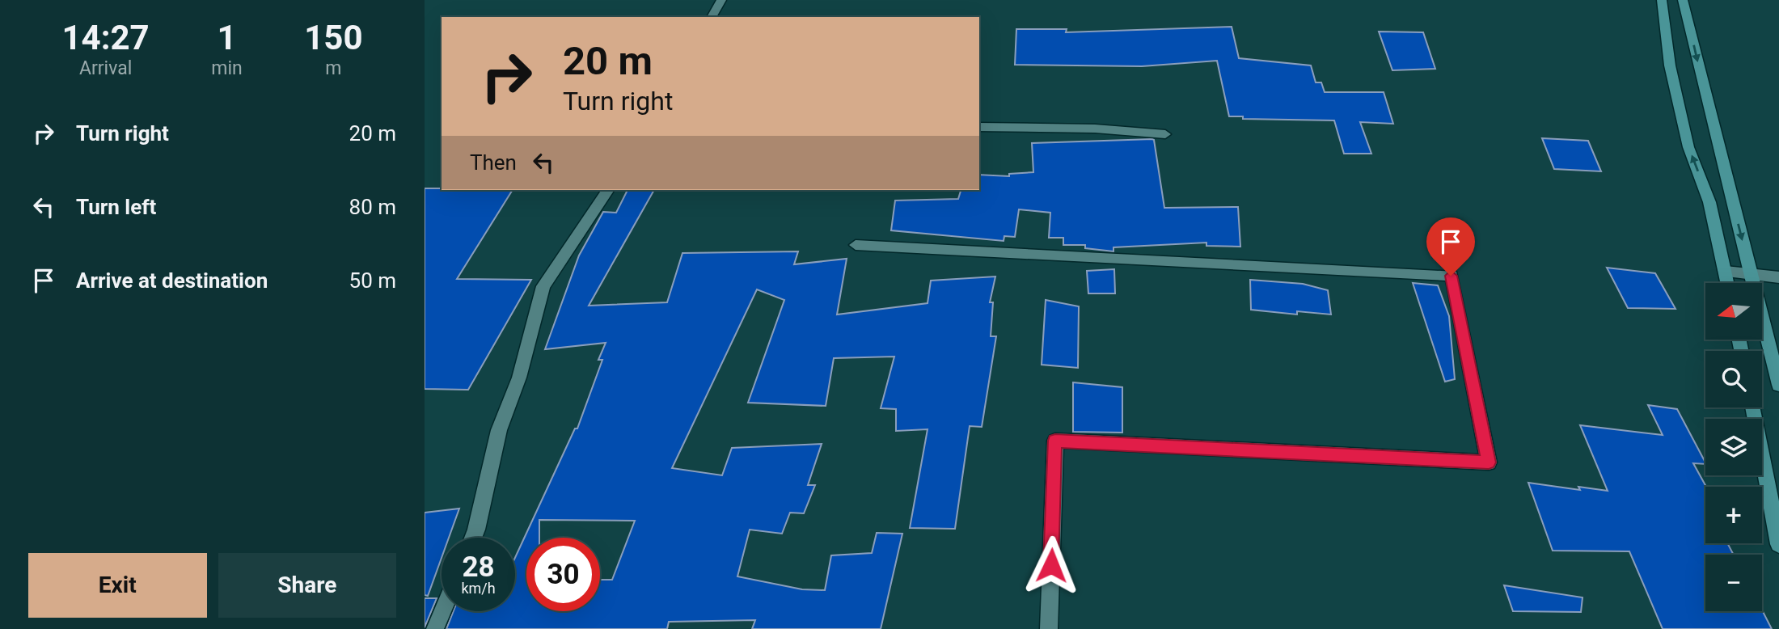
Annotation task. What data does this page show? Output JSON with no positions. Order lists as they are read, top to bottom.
{
  "north": "left",
  "page": {
    "eta": [
      "14:27",
      "Arrival",
      "1",
      "min",
      "150",
      "m"
    ],
    "turn": ["20 m", "Turn right"],
    "list": [
      {
        "name": "Turn right",
        "value": "20 m"
      },
      {
        "name": "Turn left",
        "value": "80 m"
      },
      {
        "name": "Arrive at destination",
        "value": "50 m"
      }
    ],
    "then": "Then",
    "map_buttons": ["+", "−"],
    "speed": "28 km/h",
    "limit": "30",
    "buttons": ["Exit", "Share"]
  }
}
